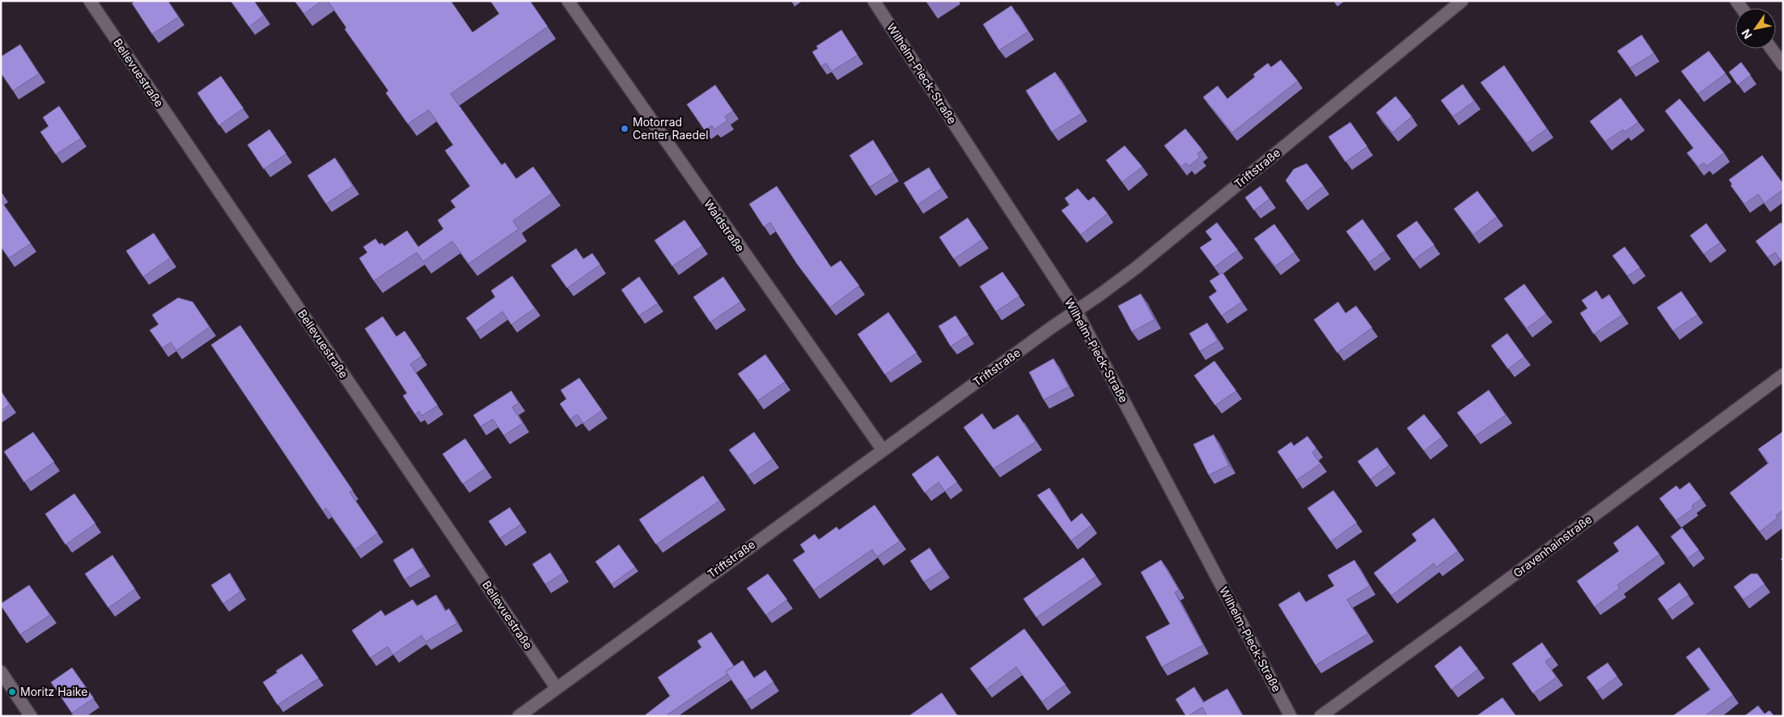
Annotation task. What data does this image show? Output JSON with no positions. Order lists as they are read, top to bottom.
{
  "streets": {
    "street": [
      "Bellevuestraße",
      "Wilhelm-Pieck-Straße",
      "Triftstraße",
      "Waldstraße",
      "Gravenhainstraße"
    ]
  },
  "crossings": [
    ["Bellevuestraße", "Triftstraße"],
    ["Wilhelm-Pieck-Straße", "Triftstraße"],
    ["Triftstraße", "Waldstraße"]
  ],
  "places": ["Motorrad Center Raedel", "Moritz Haike"],
  "north": "bottom left"
}
